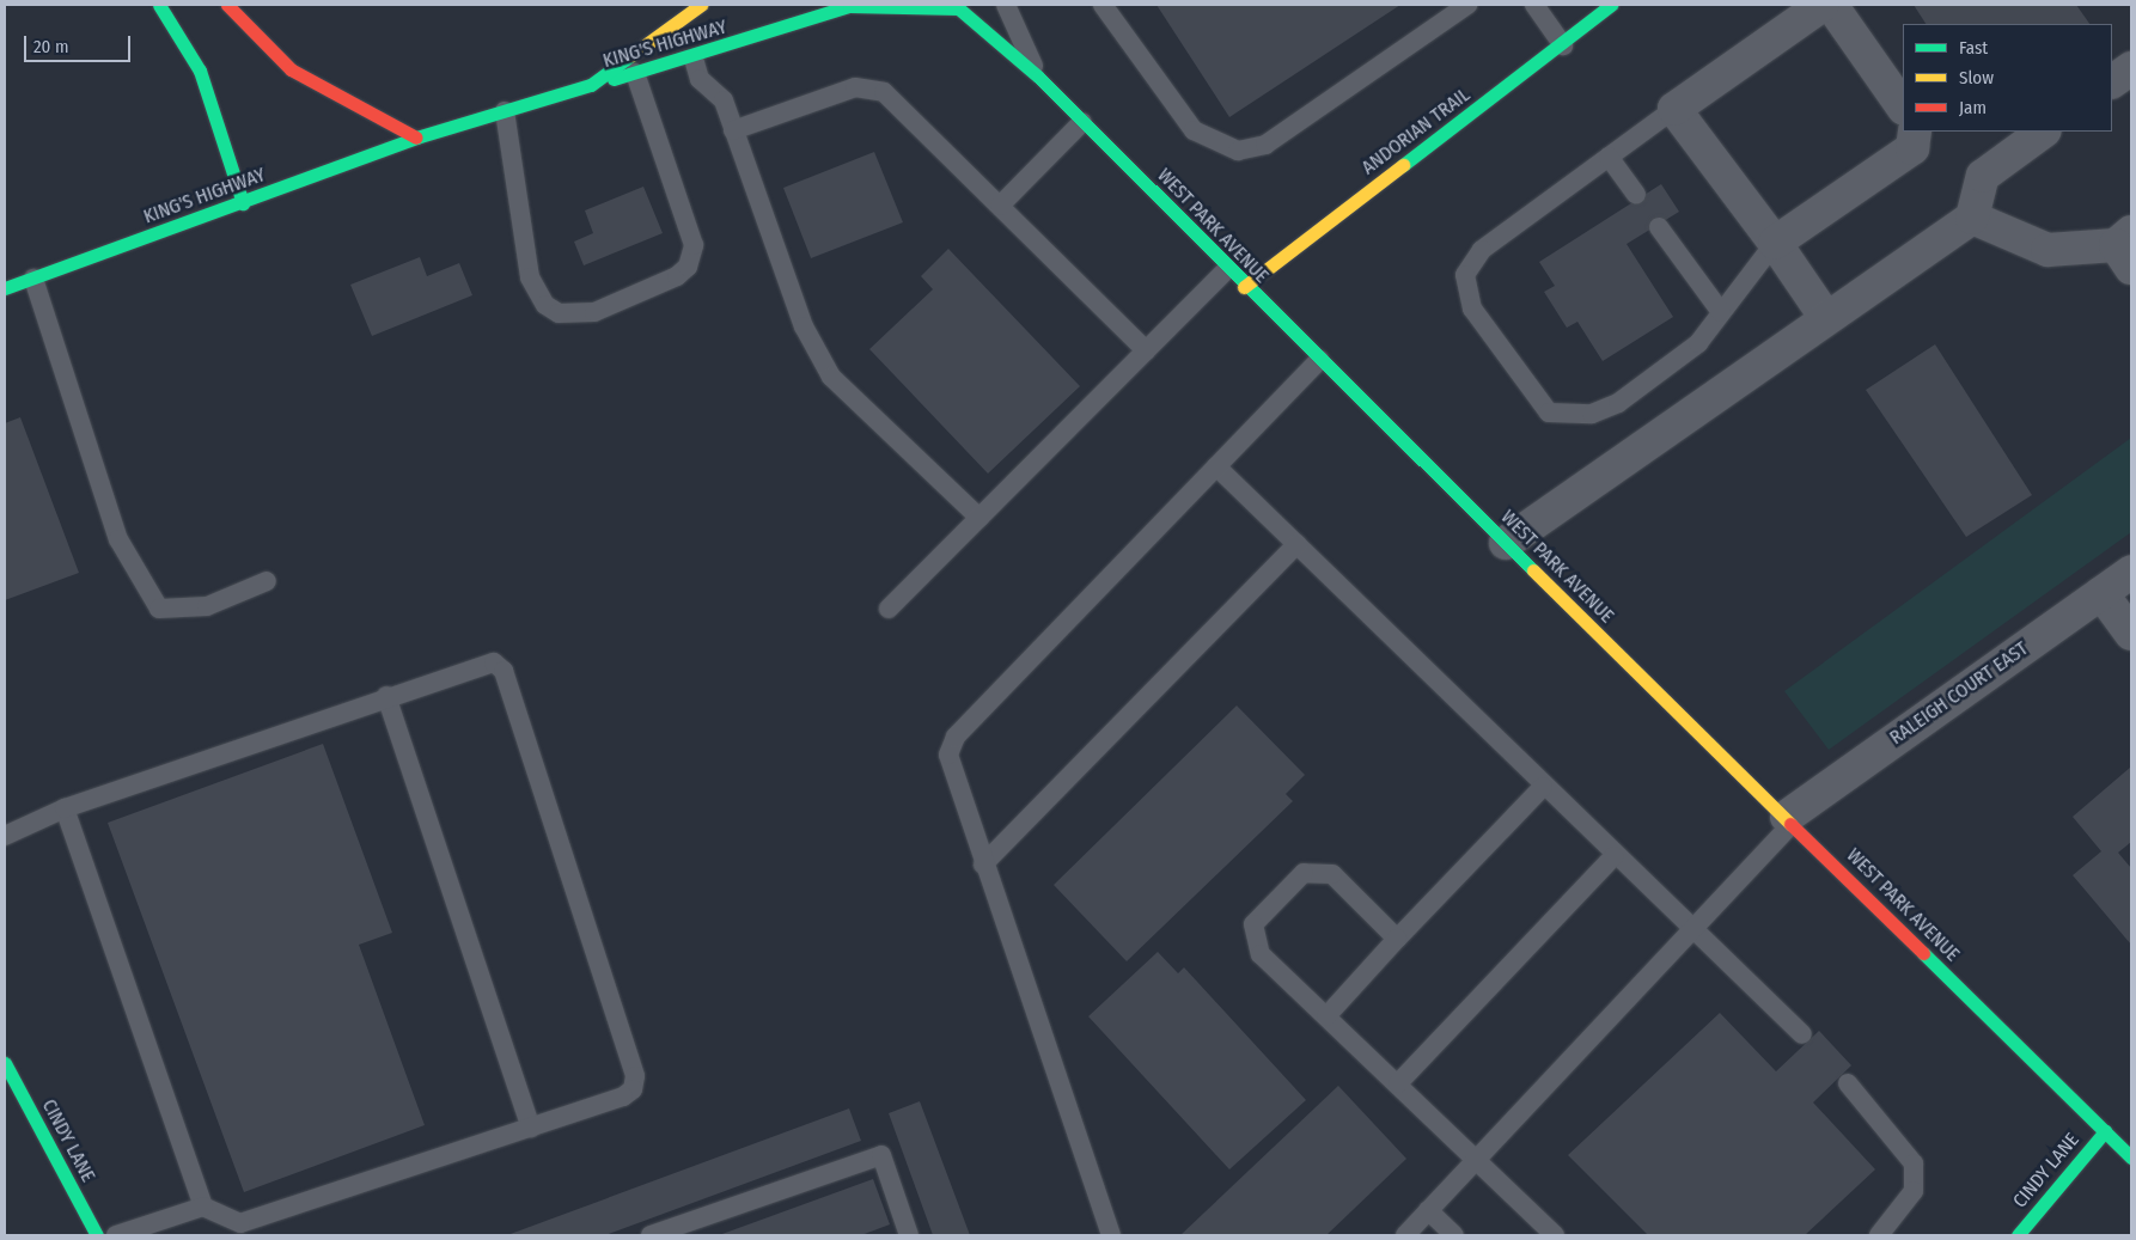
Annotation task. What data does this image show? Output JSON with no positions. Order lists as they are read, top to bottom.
{
  "streets": {
    "street": [
      "KING'S HIGHWAY",
      "ANDORIAN TRAIL",
      "WEST PARK AVENUE",
      "RALEIGH COURT EAST",
      "CINDY LANE"
    ]
  },
  "crossings": [
    ["KING'S HIGHWAY", "WEST PARK AVENUE"],
    ["ANDORIAN TRAIL", "WEST PARK AVENUE"],
    ["WEST PARK AVENUE", "RALEIGH COURT EAST"],
    ["WEST PARK AVENUE", "CINDY LANE"]
  ],
  "legend": ["Fast", "Slow", "Jam"],
  "scale_bar": "20 m"
}
